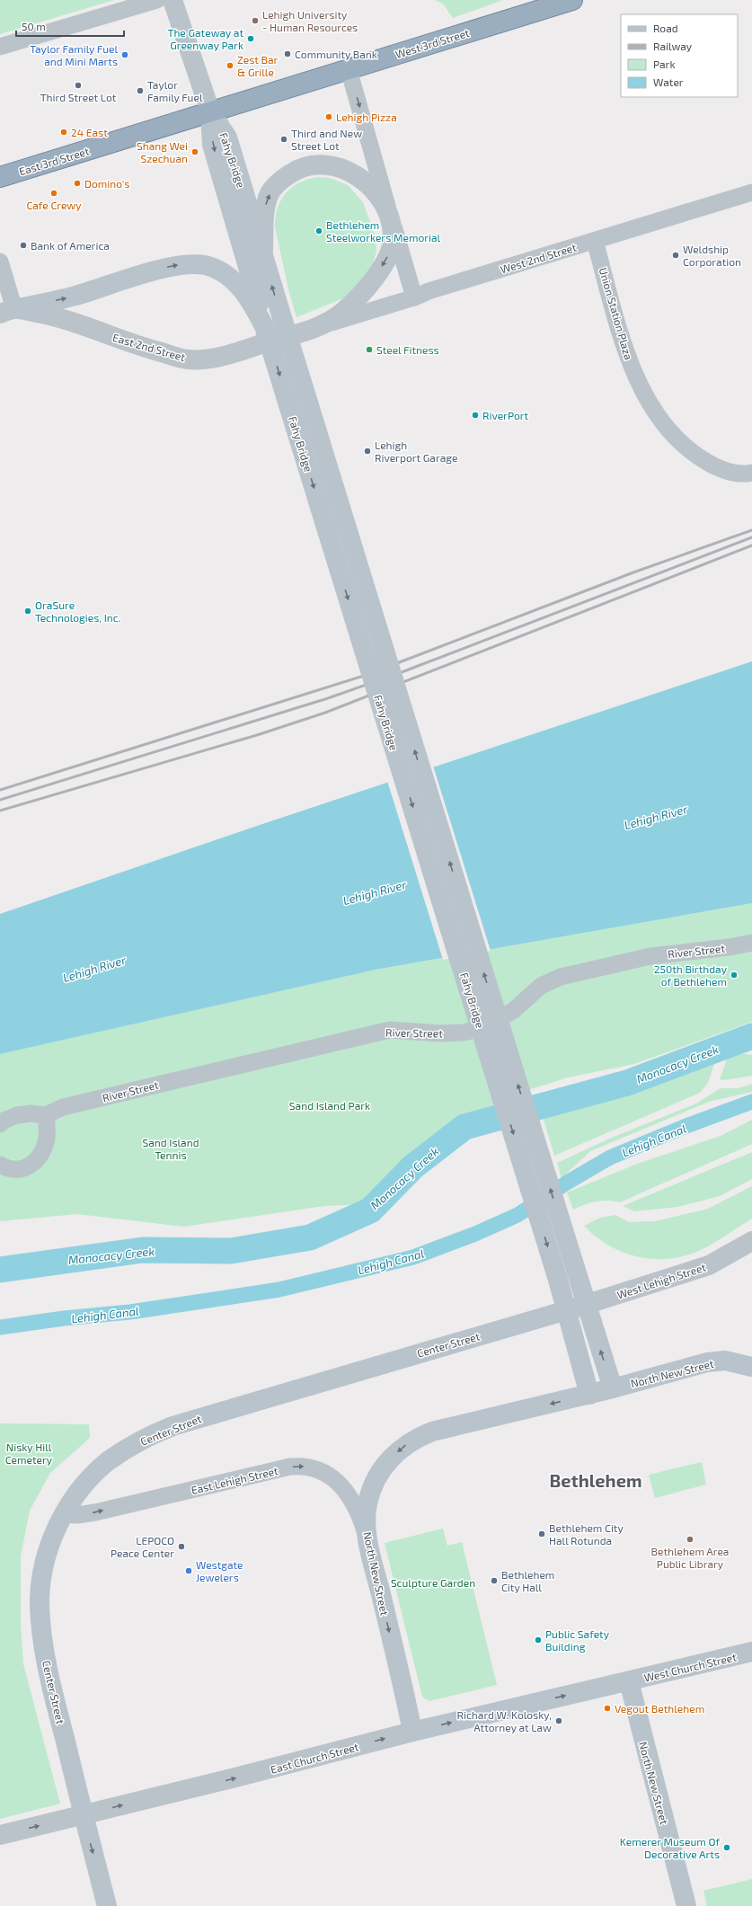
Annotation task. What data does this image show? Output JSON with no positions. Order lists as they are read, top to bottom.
{
  "streets": {
    "highway": ["West 3rd Street", "East 3rd Street"],
    "main road": [
      "Fahy Bridge",
      "Center Street",
      "North New Street",
      "West Church Street",
      "East Church Street"
    ],
    "street": [
      "West 2nd Street",
      "Union Station Plaza",
      "East 2nd Street",
      "River Street",
      "West Lehigh Street",
      "East Lehigh Street"
    ]
  },
  "crossings": [
    ["West 3rd Street", "Fahy Bridge"],
    ["West 3rd Street", "East 3rd Street"],
    ["Fahy Bridge", "East 3rd Street"],
    ["Fahy Bridge", "West Lehigh Street"],
    ["Fahy Bridge", "Center Street"],
    ["West 2nd Street", "Union Station Plaza"],
    ["West 2nd Street", "East 2nd Street"],
    ["West Lehigh Street", "Center Street"],
    ["Center Street", "East Lehigh Street"],
    ["Center Street", "East Church Street"],
    ["North New Street", "East Lehigh Street"],
    ["North New Street", "West Church Street"],
    ["North New Street", "East Church Street"],
    ["West Church Street", "East Church Street"]
  ],
  "one_way": ["East Lehigh Street", "East Church Street"],
  "districts": ["Bethlehem"],
  "water": ["Lehigh River", "Monocacy Creek", "Lehigh Canal"],
  "parks": [
    "Sand Island Park",
    "Sand Island Tennis",
    "Nisky Hill Cemetery",
    "Sculpture Garden"
  ],
  "places": [
    "Lehigh University - Human Resources",
    "The Gateway at Greenway Park",
    "Community Bank",
    "Taylor Family Fuel and Mini Marts",
    "Zest Bar & Grille",
    "Third Street Lot",
    "Taylor Family Fuel",
    "Lehigh Pizza",
    "24 East",
    "Third and New Street Lot",
    "Shang Wei Szechuan",
    "Domino's",
    "Cafe Crewy",
    "Bethlehem Steelworkers Memorial",
    "Bank of America",
    "Weldship Corporation",
    "Steel Fitness",
    "RiverPort",
    "Lehigh Riverport Garage",
    "OraSure Technologies, Inc.",
    "250th Birthday of Bethlehem",
    "Bethlehem City Hall Rotunda",
    "Bethlehem Area Public Library",
    "LEPOCO Peace Center",
    "Westgate Jewelers",
    "Bethlehem City Hall",
    "Public Safety Building",
    "Vegout Bethlehem",
    "Richard W. Kolosky, Attorney at Law",
    "Kemerer Museum Of Decorative Arts"
  ],
  "legend": [
    "Road",
    "Railway",
    "Park",
    "Water"
  ],
  "scale_bar": "50 m"
}
